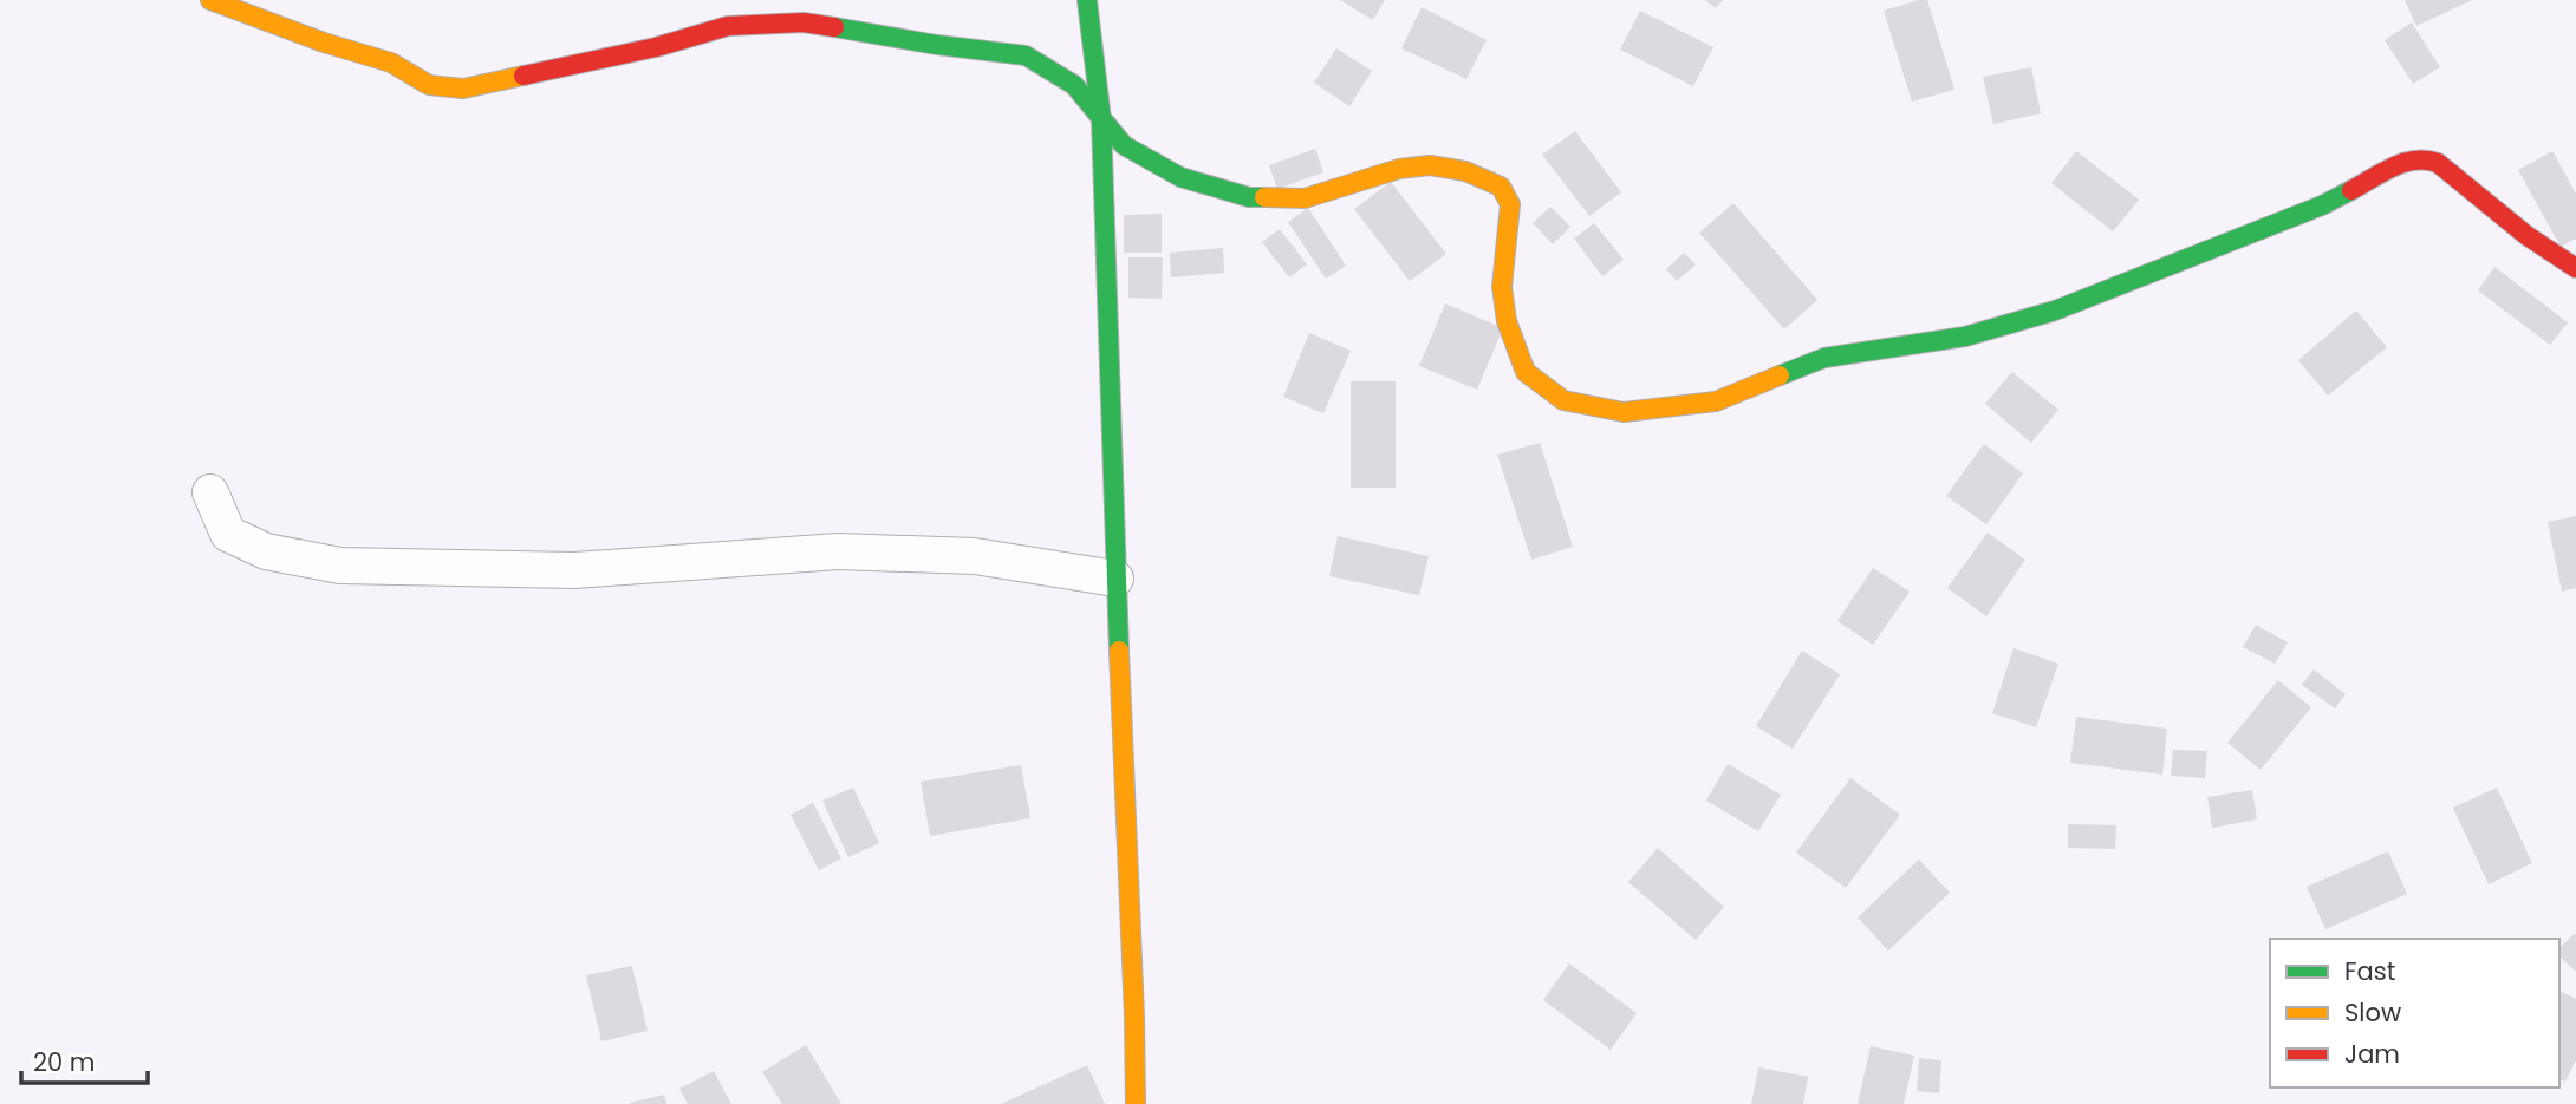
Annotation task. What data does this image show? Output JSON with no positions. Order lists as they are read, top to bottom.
{
  "legend": ["Fast", "Slow", "Jam"],
  "scale_bar": "20 m"
}
